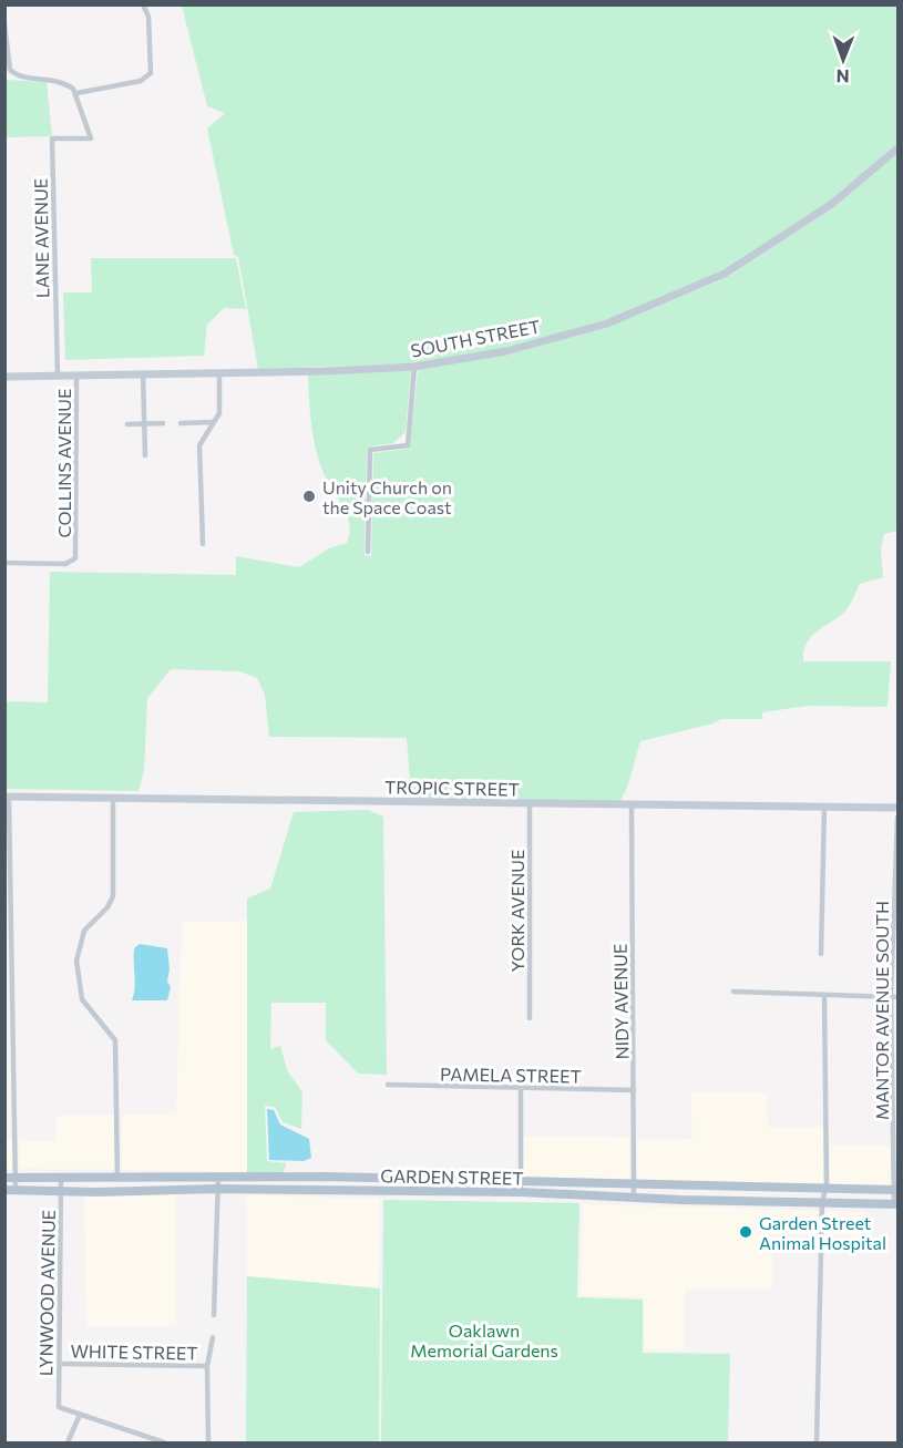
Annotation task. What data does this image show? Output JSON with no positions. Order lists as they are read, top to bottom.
{
  "streets": {
    "main road": ["SOUTH STREET", "TROPIC STREET", "GARDEN STREET"],
    "street": [
      "LANE AVENUE",
      "COLLINS AVENUE",
      "YORK AVENUE",
      "NIDY AVENUE",
      "MANTOR AVENUE SOUTH",
      "PAMELA STREET",
      "LYNWOOD AVENUE",
      "WHITE STREET"
    ]
  },
  "crossings": [
    ["LANE AVENUE", "SOUTH STREET"],
    ["SOUTH STREET", "COLLINS AVENUE"],
    ["TROPIC STREET", "YORK AVENUE"],
    ["TROPIC STREET", "NIDY AVENUE"],
    ["NIDY AVENUE", "PAMELA STREET"],
    ["NIDY AVENUE", "GARDEN STREET"],
    ["MANTOR AVENUE SOUTH", "GARDEN STREET"],
    ["GARDEN STREET", "LYNWOOD AVENUE"],
    ["LYNWOOD AVENUE", "WHITE STREET"]
  ],
  "parks": ["Oaklawn Memorial Gardens"],
  "places": ["Unity Church on the Space Coast", "Garden Street Animal Hospital"],
  "north": "bottom"
}
